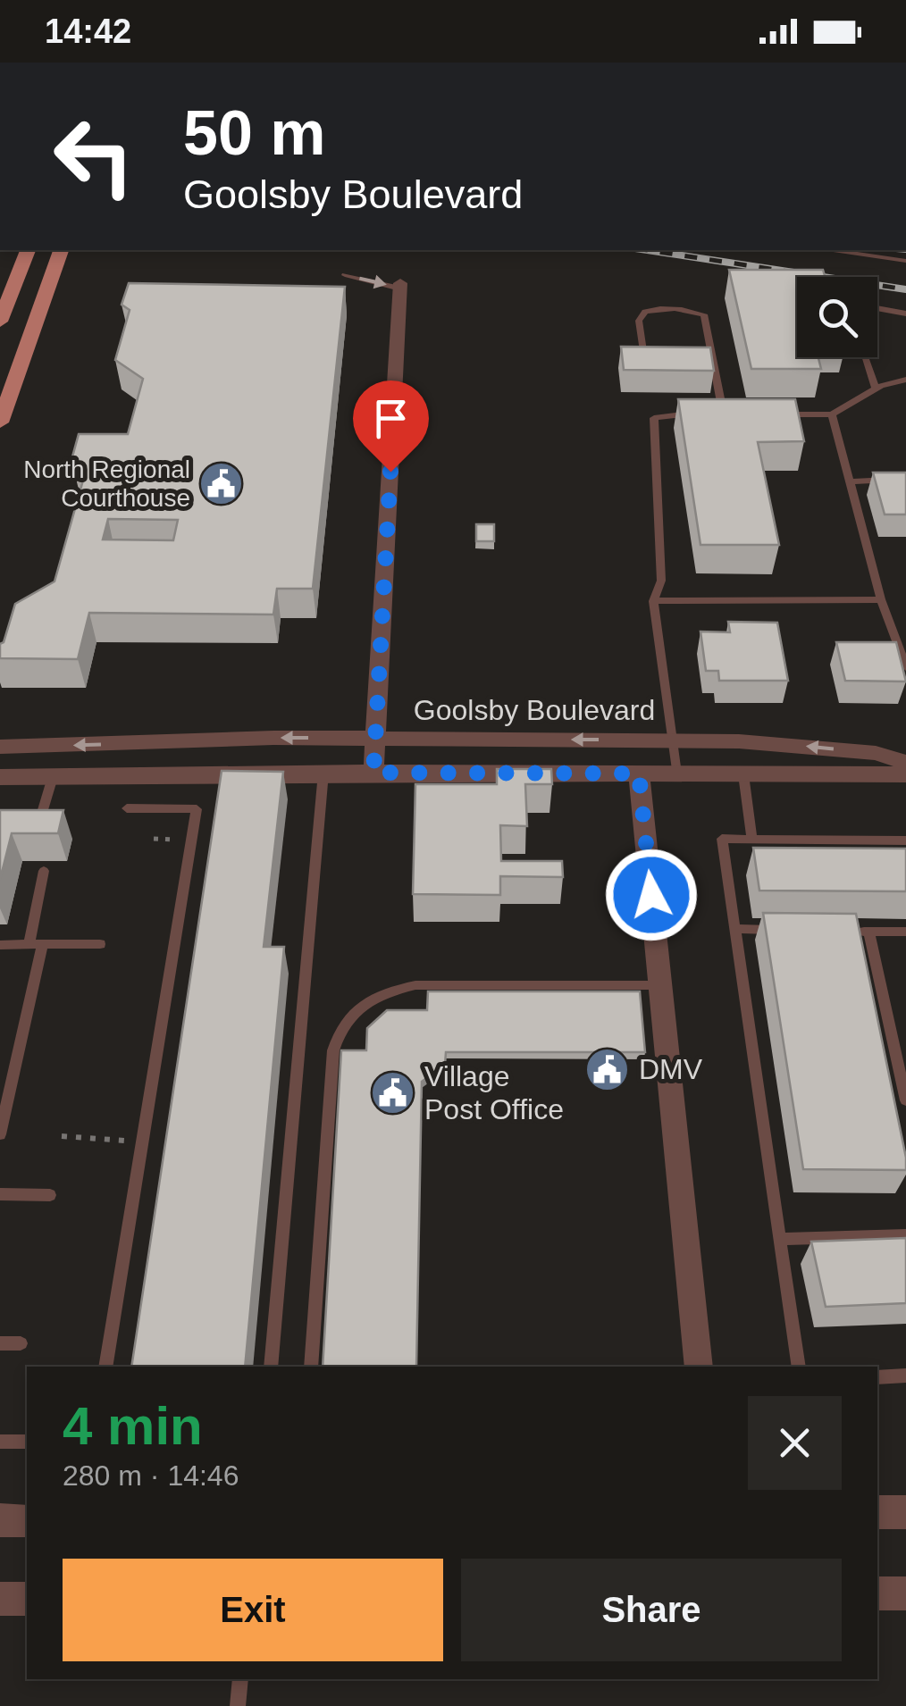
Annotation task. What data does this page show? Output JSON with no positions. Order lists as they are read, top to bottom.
{
  "streets": {
    "street": ["Goolsby Boulevard"]
  },
  "places": {
    "public building": ["North Regional Courthouse", "DMV", "Village Post Office"]
  },
  "page": {
    "status": "14:42",
    "turn": ["50 m", "Goolsby Boulevard"],
    "heading": ["4 min", "280 m · 14:46"],
    "buttons": ["Exit", "Share"]
  }
}
